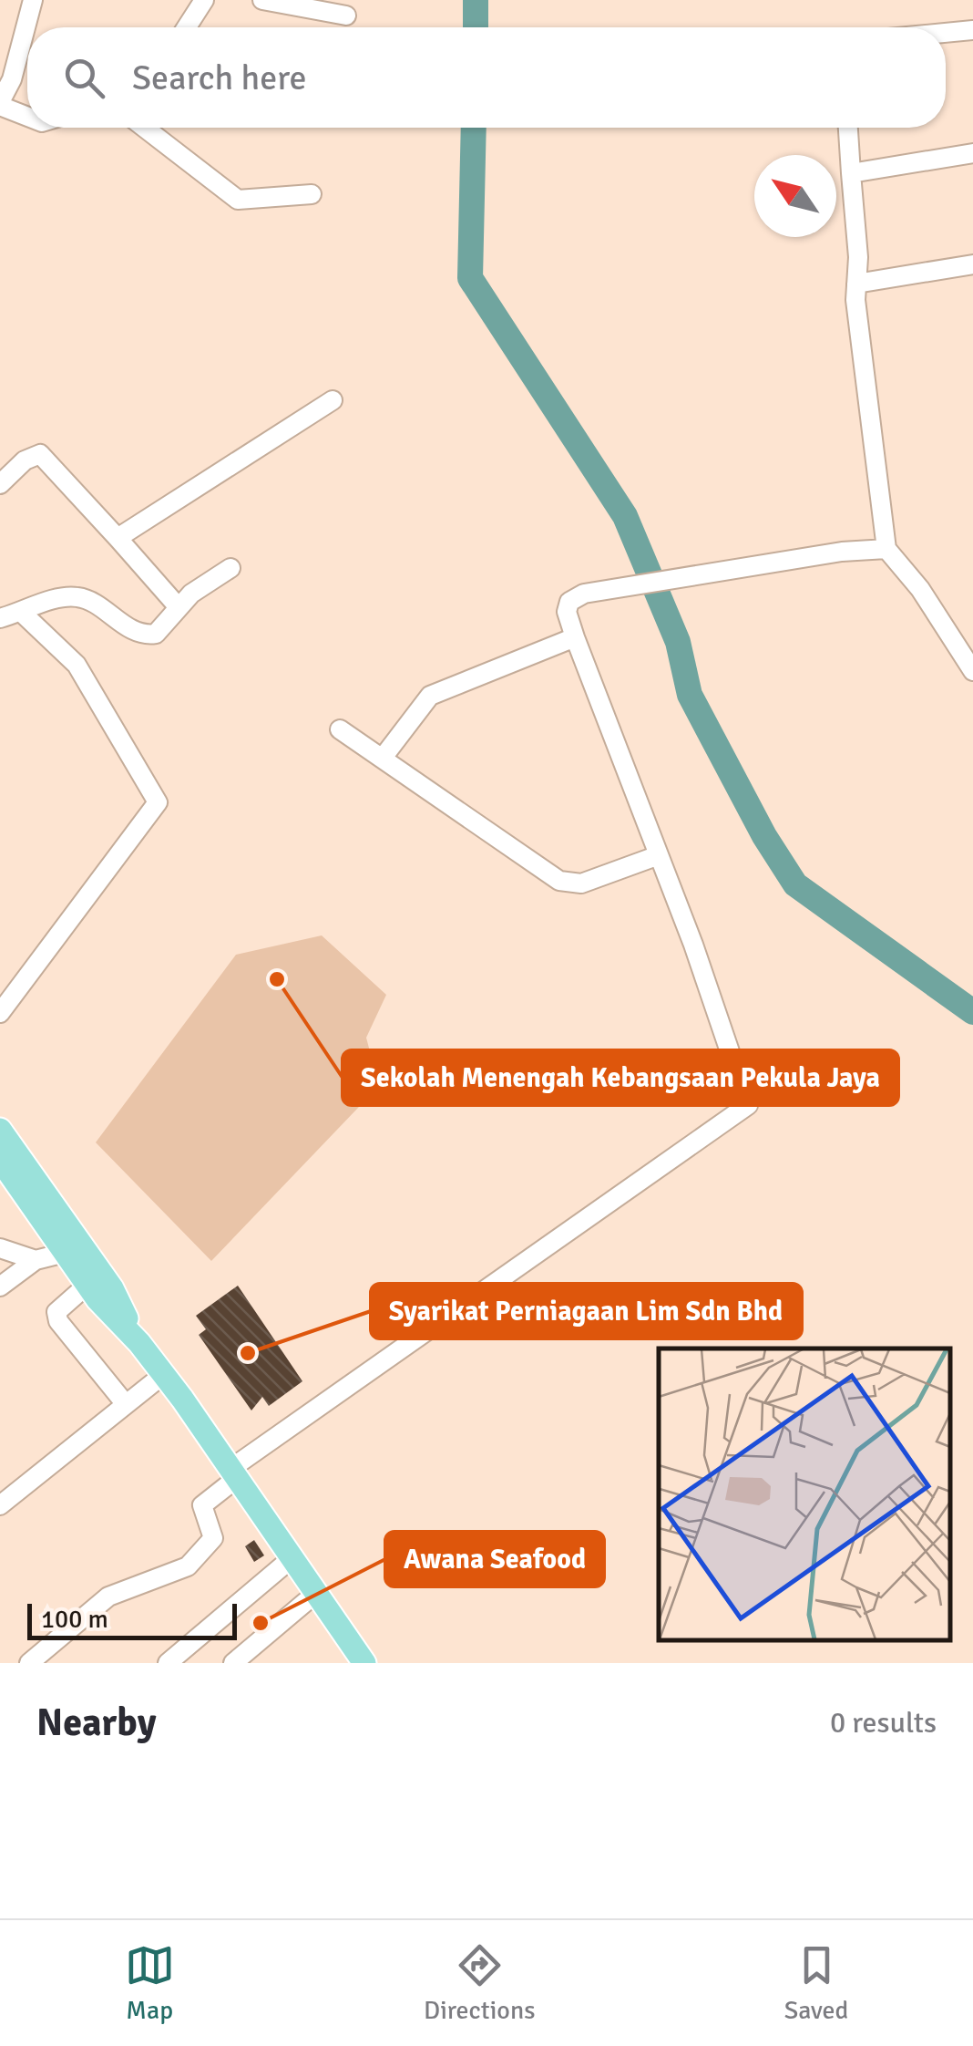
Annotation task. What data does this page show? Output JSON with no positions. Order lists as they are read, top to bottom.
{
  "places": ["Sekolah Menengah Kebangsaan Pekula Jaya", "Syarikat Perniagaan Lim Sdn Bhd", "Awana Seafood"],
  "scale_bar": "100 m",
  "north": "top left",
  "page": {
    "search": "Search here",
    "scale": "100 m",
    "heading": ["Nearby", "0 results"],
    "nav": ["Map", "Directions", "Saved"]
  }
}
